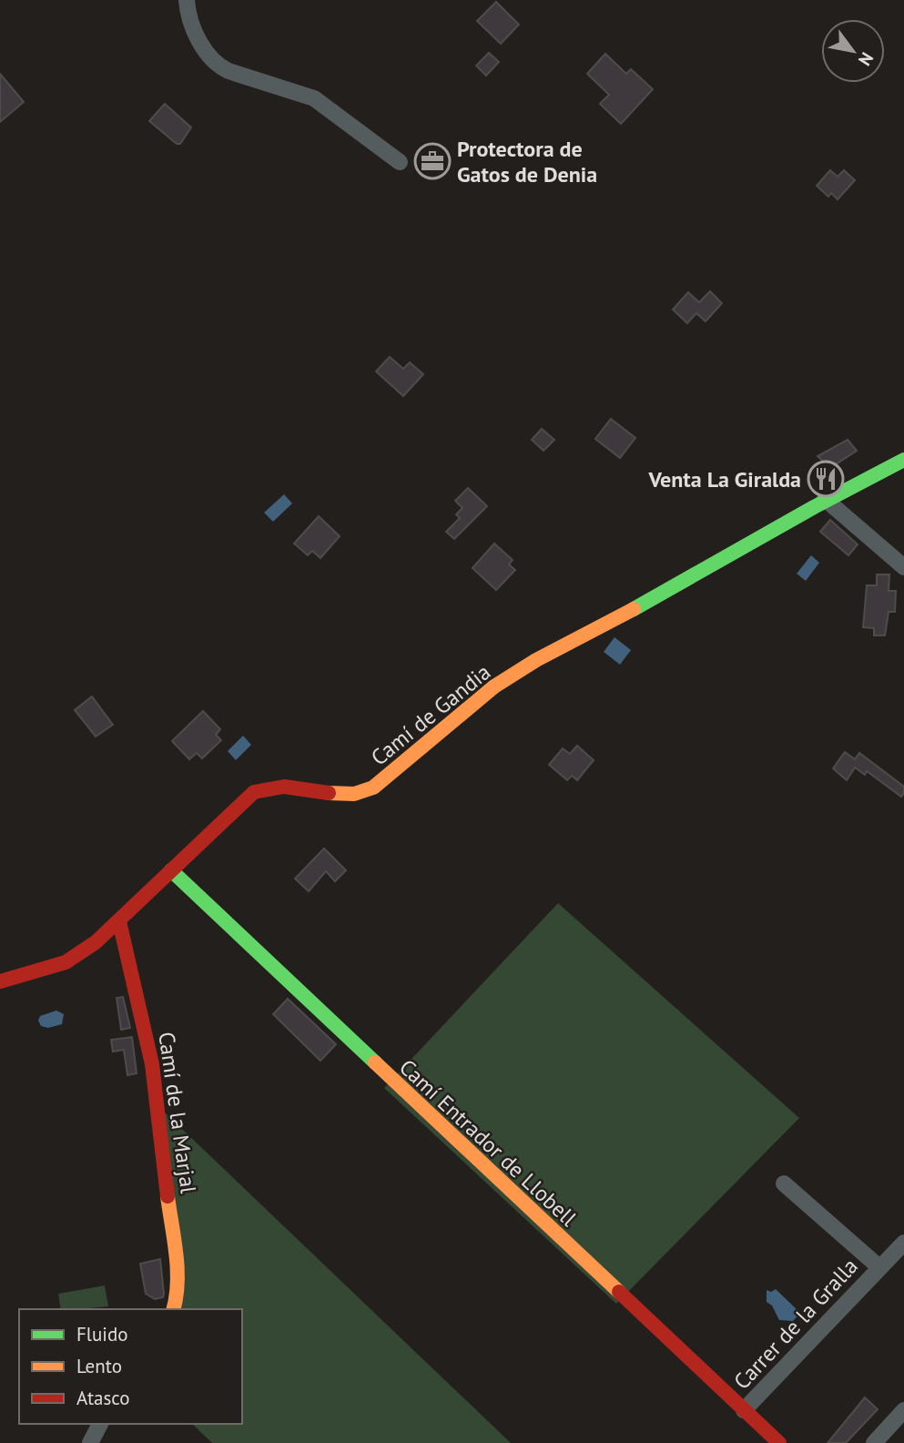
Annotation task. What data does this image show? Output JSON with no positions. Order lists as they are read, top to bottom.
{
  "streets": {
    "street": [
      "Camí de Gandia",
      "Camí de la Marjal",
      "Camí Entrador de Llobell",
      "Carrer de la Gralla"
    ]
  },
  "crossings": [
    ["Camí de Gandia", "Camí de la Marjal"],
    ["Camí de Gandia", "Camí Entrador de Llobell"],
    ["Camí Entrador de Llobell", "Carrer de la Gralla"]
  ],
  "places": {
    "office": ["Protectora de Gatos de Denia"],
    "restaurant": ["Venta La Giralda"]
  },
  "legend": ["Fluido", "Lento", "Atasco"],
  "north": "bottom right"
}
